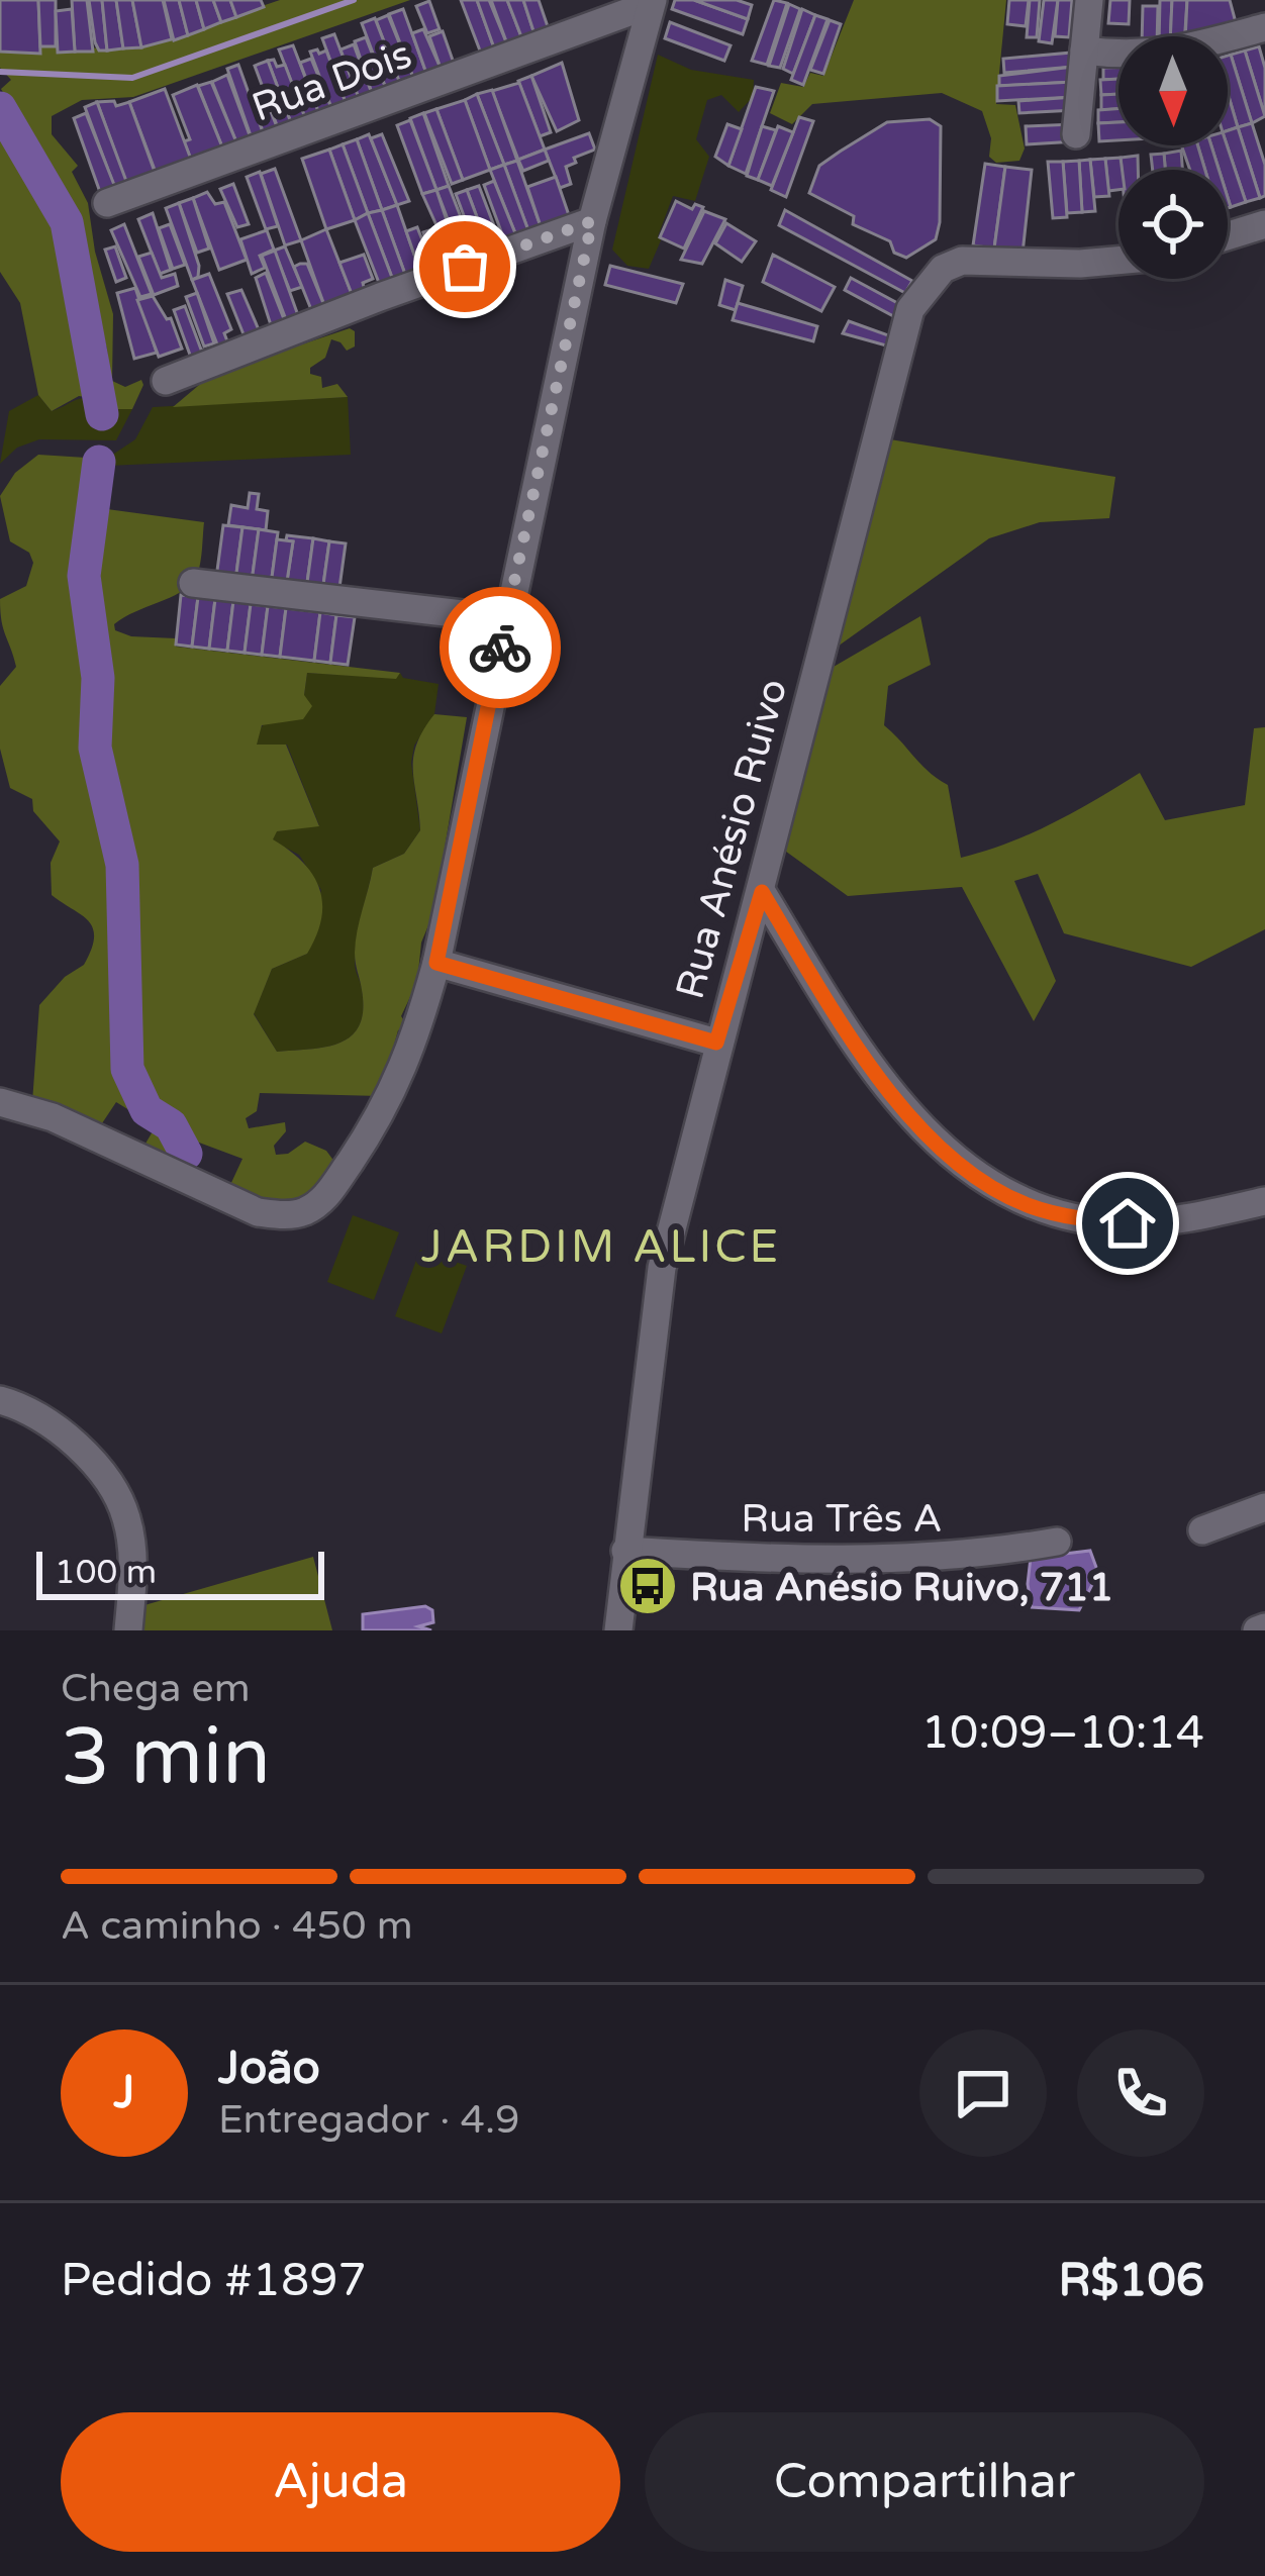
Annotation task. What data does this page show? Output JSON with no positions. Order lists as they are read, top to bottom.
{
  "streets": {
    "street": ["Rua Dois", "Rua Anésio Ruivo", "Rua Três A"]
  },
  "crossings": [
    ["Rua Anésio Ruivo", "Rua Três A"]
  ],
  "districts": ["JARDIM ALICE"],
  "places": {
    "bus stop": ["Rua Anésio Ruivo, 711"]
  },
  "scale_bar": "100 m",
  "north": "bottom",
  "page": {
    "scale": "100 m",
    "heading": ["3 min", "Chega em", "10:09–10:14"],
    "panel": [
      "João",
      "Entregador · 4.9",
      "Pedido #1897",
      "R$106"
    ],
    "bar": "A caminho · 450 m",
    "round": "J",
    "buttons": ["Ajuda", "Compartilhar"]
  }
}
